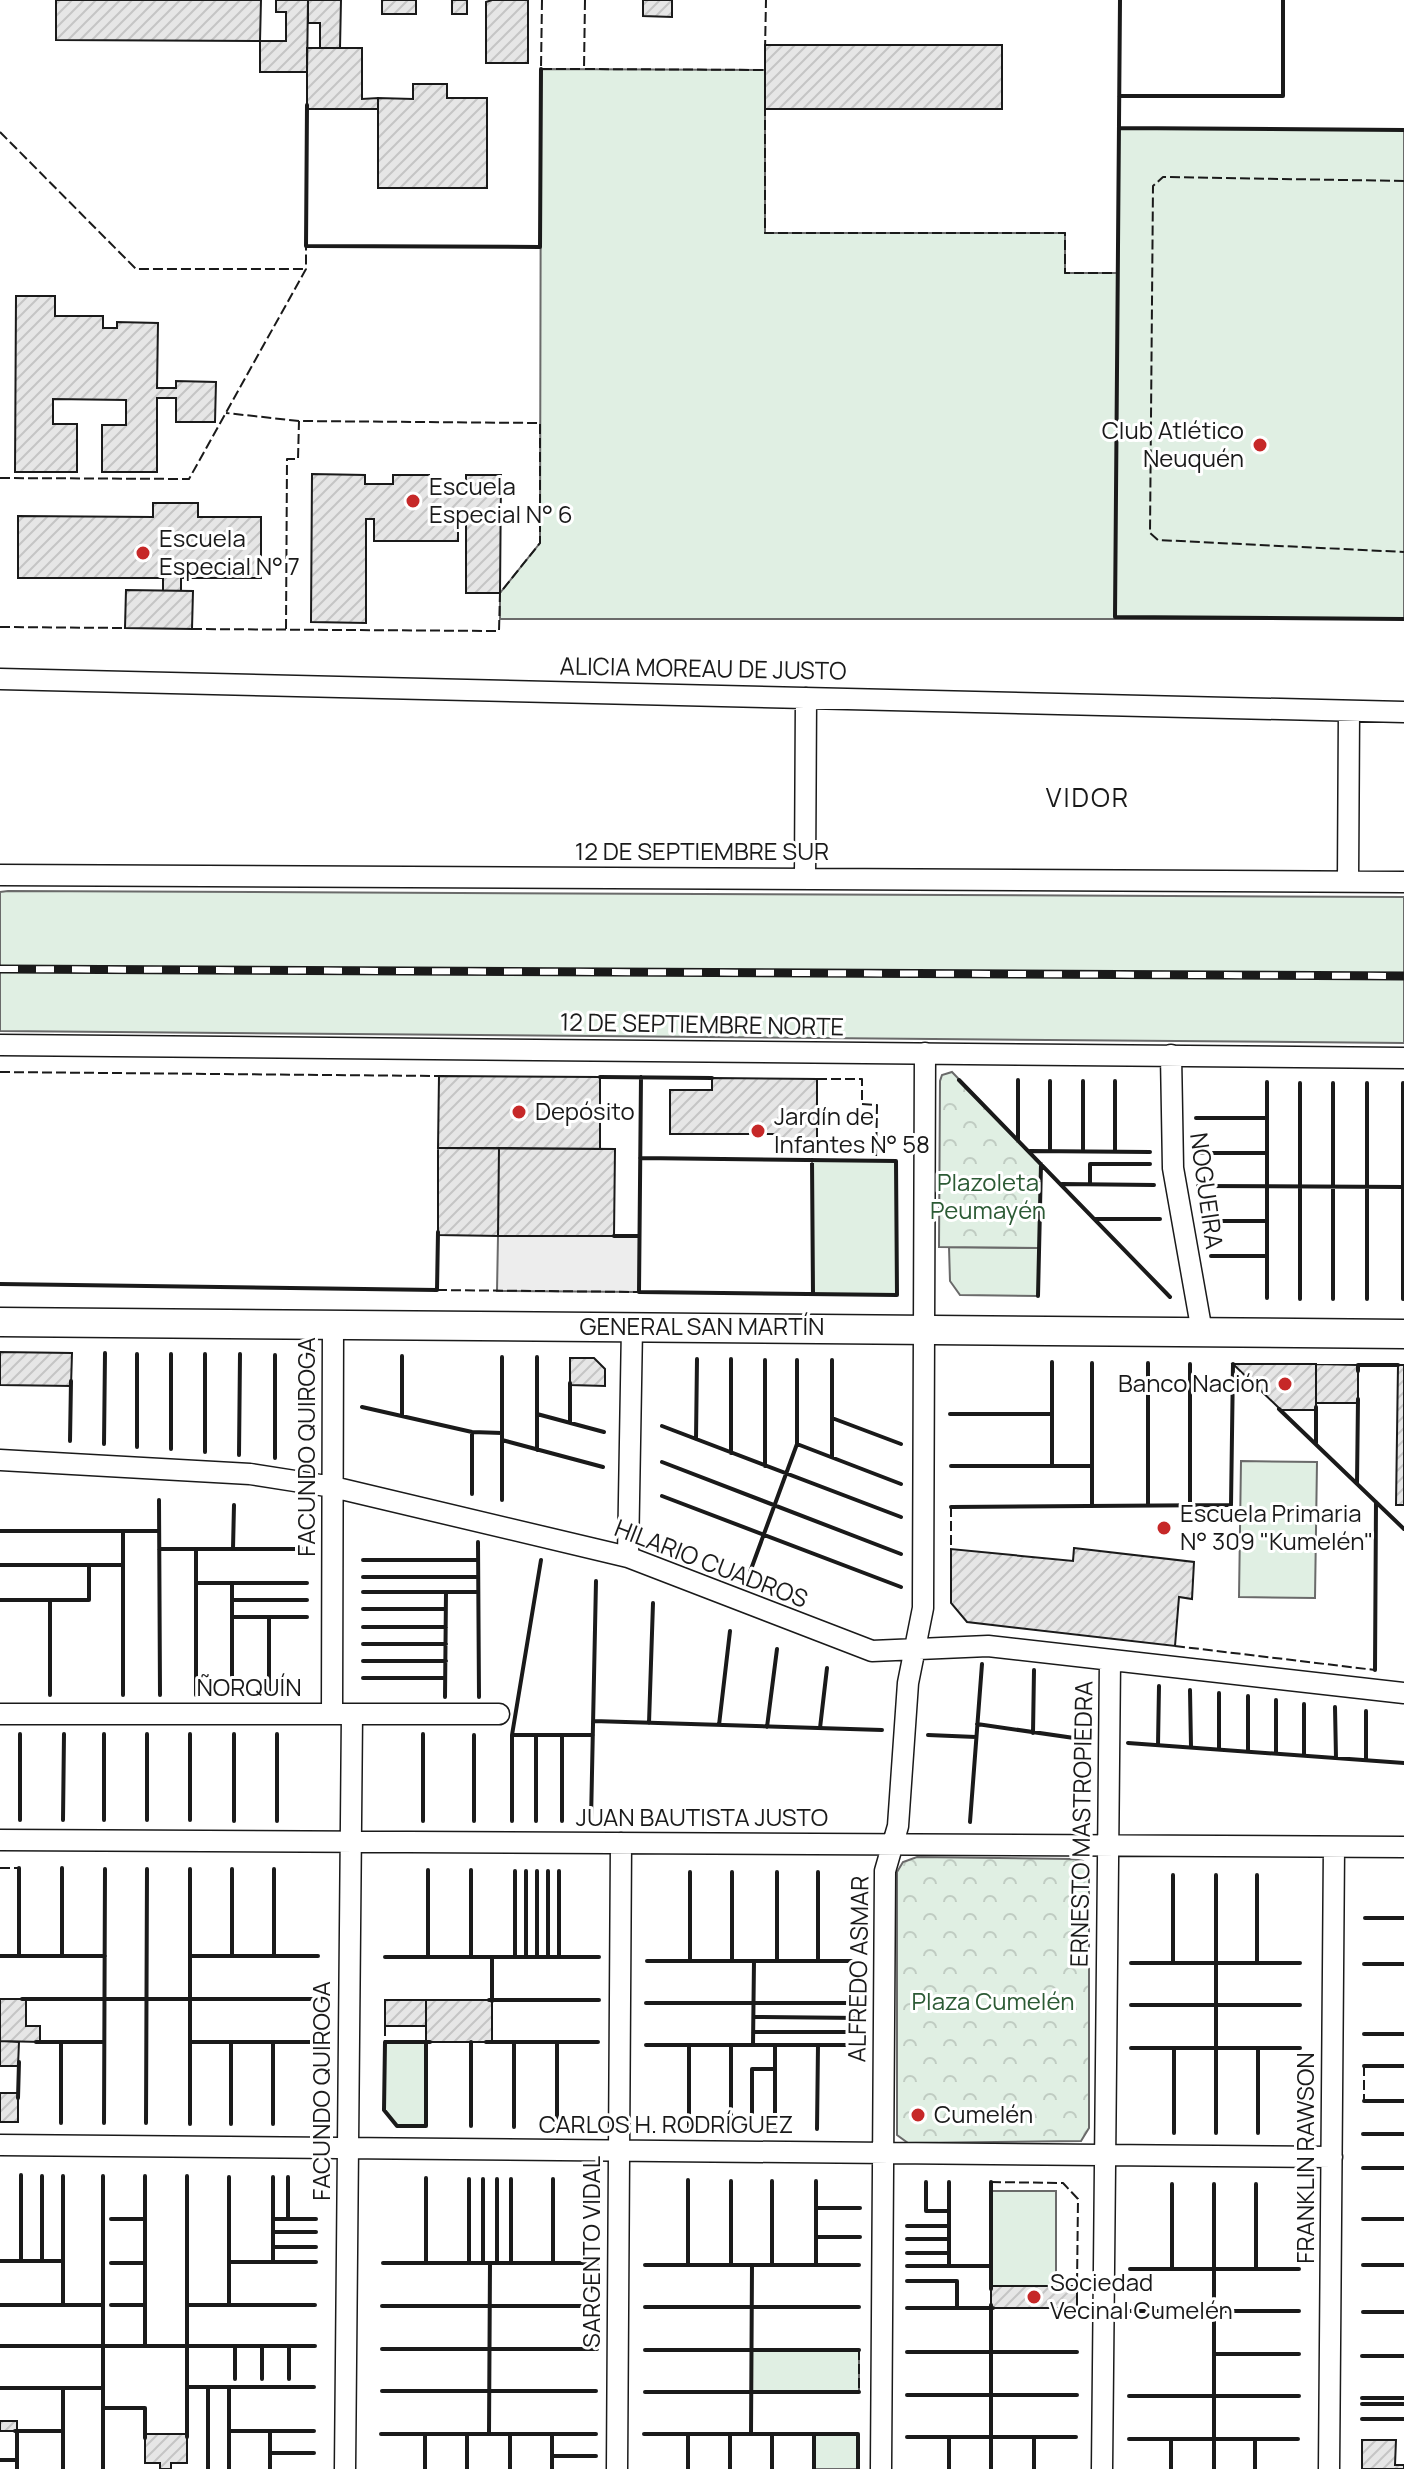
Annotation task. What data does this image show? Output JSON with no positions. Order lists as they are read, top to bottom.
{
  "streets": {
    "main road": ["GENERAL SAN MARTÍN"],
    "street": [
      "ALICIA MOREAU DE JUSTO",
      "12 DE SEPTIEMBRE SUR",
      "12 DE SEPTIEMBRE NORTE",
      "NOGUEIRA",
      "FACUNDO QUIROGA",
      "HILARIO CUADROS",
      "ÑORQUÍN",
      "JUAN BAUTISTA JUSTO",
      "ERNESTO MASTROPIEDRA",
      "ALFREDO ASMAR",
      "CARLOS H. RODRÍGUEZ",
      "FRANKLIN RAWSON",
      "SARGENTO VIDAL"
    ]
  },
  "crossings": [
    ["12 DE SEPTIEMBRE NORTE", "NOGUEIRA"],
    ["12 DE SEPTIEMBRE NORTE", "ALFREDO ASMAR"],
    ["NOGUEIRA", "GENERAL SAN MARTÍN"],
    ["GENERAL SAN MARTÍN", "FACUNDO QUIROGA"],
    ["GENERAL SAN MARTÍN", "ALFREDO ASMAR"],
    ["FACUNDO QUIROGA", "HILARIO CUADROS"],
    ["FACUNDO QUIROGA", "ÑORQUÍN"],
    ["FACUNDO QUIROGA", "JUAN BAUTISTA JUSTO"],
    ["FACUNDO QUIROGA", "CARLOS H. RODRÍGUEZ"],
    ["HILARIO CUADROS", "ERNESTO MASTROPIEDRA"],
    ["HILARIO CUADROS", "ALFREDO ASMAR"],
    ["JUAN BAUTISTA JUSTO", "ERNESTO MASTROPIEDRA"],
    ["JUAN BAUTISTA JUSTO", "ALFREDO ASMAR"],
    ["JUAN BAUTISTA JUSTO", "FRANKLIN RAWSON"],
    ["JUAN BAUTISTA JUSTO", "SARGENTO VIDAL"],
    ["ERNESTO MASTROPIEDRA", "CARLOS H. RODRÍGUEZ"],
    ["ALFREDO ASMAR", "CARLOS H. RODRÍGUEZ"],
    ["CARLOS H. RODRÍGUEZ", "FRANKLIN RAWSON"],
    ["CARLOS H. RODRÍGUEZ", "SARGENTO VIDAL"]
  ],
  "districts": ["VIDOR"],
  "parks": ["Plazoleta Peumayén", "Plaza Cumelén"],
  "places": [
    "Club Atlético Neuquén",
    "Escuela Especial N° 6",
    "Escuela Especial N° 7",
    "Depósito",
    "Jardín de Infantes N° 58",
    "Banco Nación",
    "Escuela Primaria N° 309 \"Kumelén\"",
    "Cumelén",
    "Sociedad Vecinal Cumelén"
  ]
}
